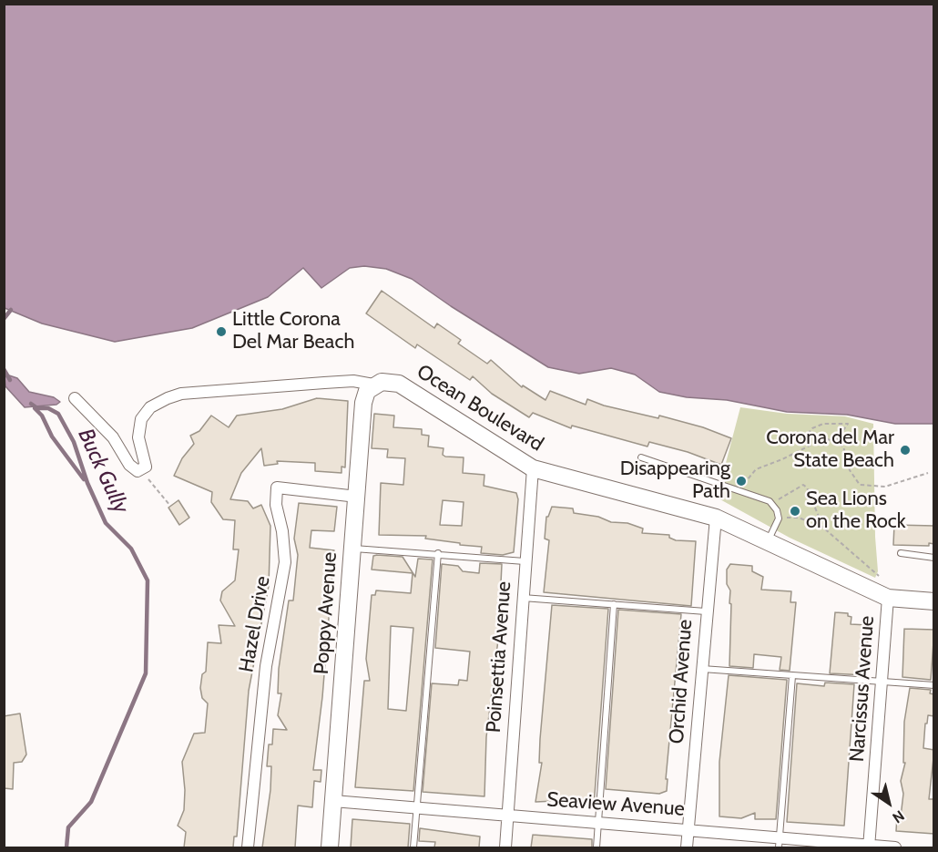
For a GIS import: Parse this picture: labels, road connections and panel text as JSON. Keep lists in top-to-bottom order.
{
  "streets": {
    "street": [
      "Ocean Boulevard",
      "Poppy Avenue",
      "Hazel Drive",
      "Poinsettia Avenue",
      "Orchid Avenue",
      "Narcissus Avenue",
      "Seaview Avenue"
    ]
  },
  "crossings": [
    ["Ocean Boulevard", "Poppy Avenue"],
    ["Ocean Boulevard", "Poinsettia Avenue"],
    ["Ocean Boulevard", "Orchid Avenue"],
    ["Ocean Boulevard", "Narcissus Avenue"],
    ["Poppy Avenue", "Hazel Drive"],
    ["Poppy Avenue", "Seaview Avenue"],
    ["Poinsettia Avenue", "Seaview Avenue"],
    ["Orchid Avenue", "Seaview Avenue"],
    ["Narcissus Avenue", "Seaview Avenue"]
  ],
  "water": ["Buck Gully"],
  "places": [
    "Little Corona Del Mar Beach",
    "Corona del Mar State Beach",
    "Disappearing Path",
    "Sea Lions on the Rock"
  ],
  "north": "bottom right"
}
